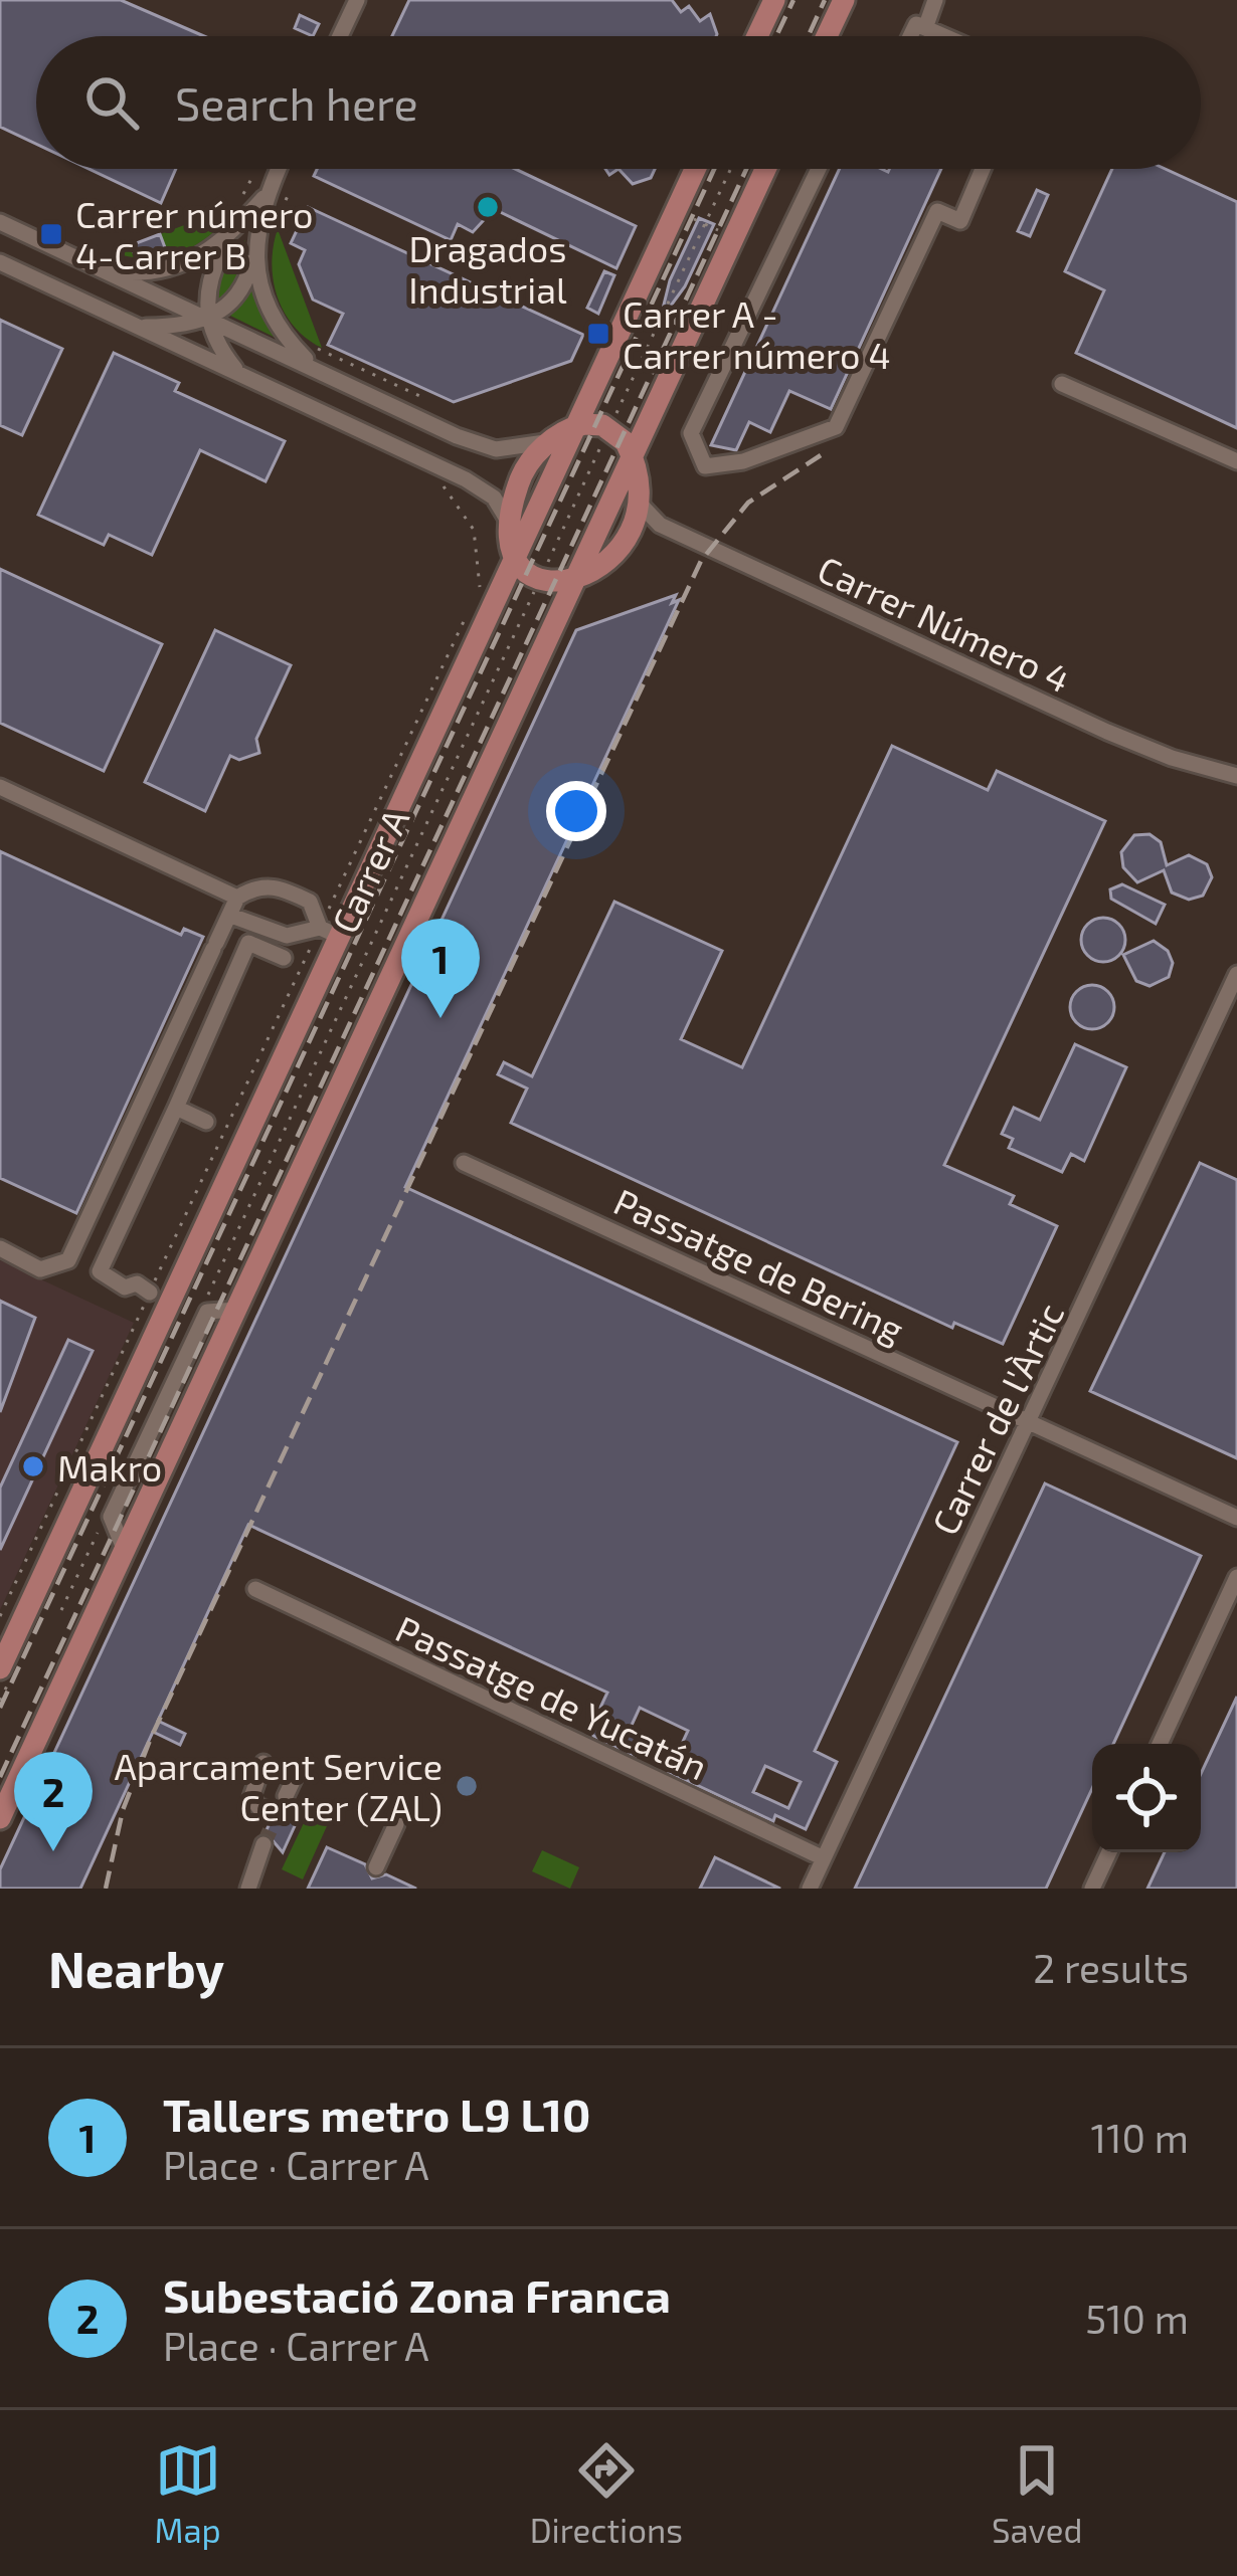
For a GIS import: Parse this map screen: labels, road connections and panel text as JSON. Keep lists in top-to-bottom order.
{
  "streets": {
    "main road": ["Carrer A"],
    "street": [
      "Carrer Número 4",
      "Passatge de Bering",
      "Carrer de l'Àrtic",
      "Passatge de Yucatán"
    ]
  },
  "crossings": [
    ["Passatge de Bering", "Carrer de l'Àrtic"],
    ["Carrer de l'Àrtic", "Passatge de Yucatán"]
  ],
  "places": {
    "other": ["Dragados Industrial", "Makro", "Aparcament Service Center (ZAL)"],
    "transit": ["Carrer número 4-Carrer B", "Carrer A - Carrer número 4"]
  },
  "page": {
    "search": "Search here",
    "pins": ["1", "2"],
    "heading": ["Nearby", "2 results"],
    "list": [
      {
        "mark": "1",
        "name": "Tallers metro L9 L10",
        "note": "Place · Carrer A",
        "value": "110 m"
      },
      {
        "mark": "2",
        "name": "Subestació Zona Franca",
        "note": "Place · Carrer A",
        "value": "510 m"
      }
    ],
    "nav": ["Map", "Directions", "Saved"]
  }
}
